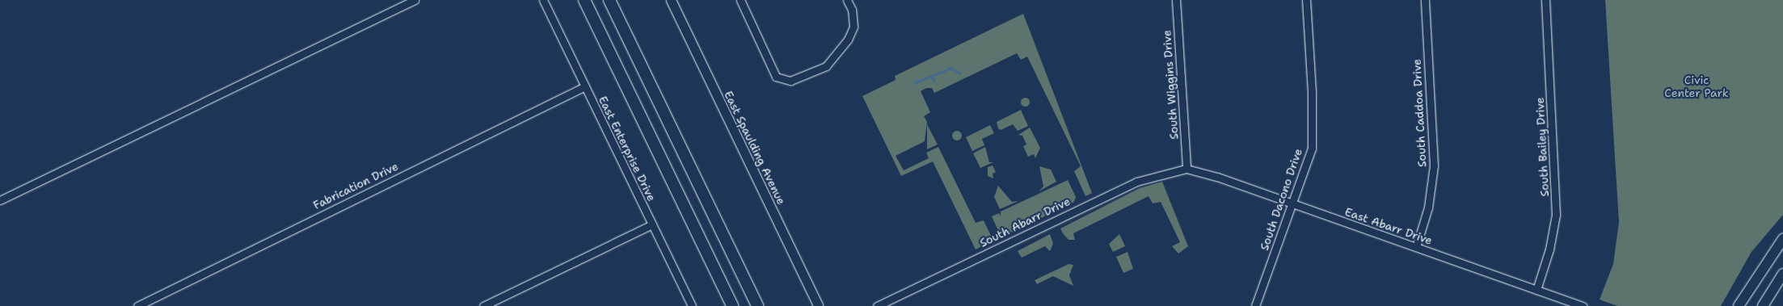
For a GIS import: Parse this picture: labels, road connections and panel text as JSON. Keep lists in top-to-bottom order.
{
  "streets": {
    "street": [
      "South Wiggins Drive",
      "South Caddoa Drive",
      "South Bailey Drive",
      "East Spaulding Avenue",
      "East Enterprise Drive",
      "Fabrication Drive",
      "South Dacono Drive",
      "South Abarr Drive",
      "East Abarr Drive"
    ]
  },
  "crossings": [
    ["South Wiggins Drive", "South Abarr Drive"],
    ["South Wiggins Drive", "East Abarr Drive"],
    ["South Caddoa Drive", "East Abarr Drive"],
    ["South Bailey Drive", "East Abarr Drive"],
    ["East Enterprise Drive", "Fabrication Drive"],
    ["South Dacono Drive", "East Abarr Drive"],
    ["South Abarr Drive", "East Abarr Drive"]
  ],
  "parks": ["Civic Center Park"]
}
